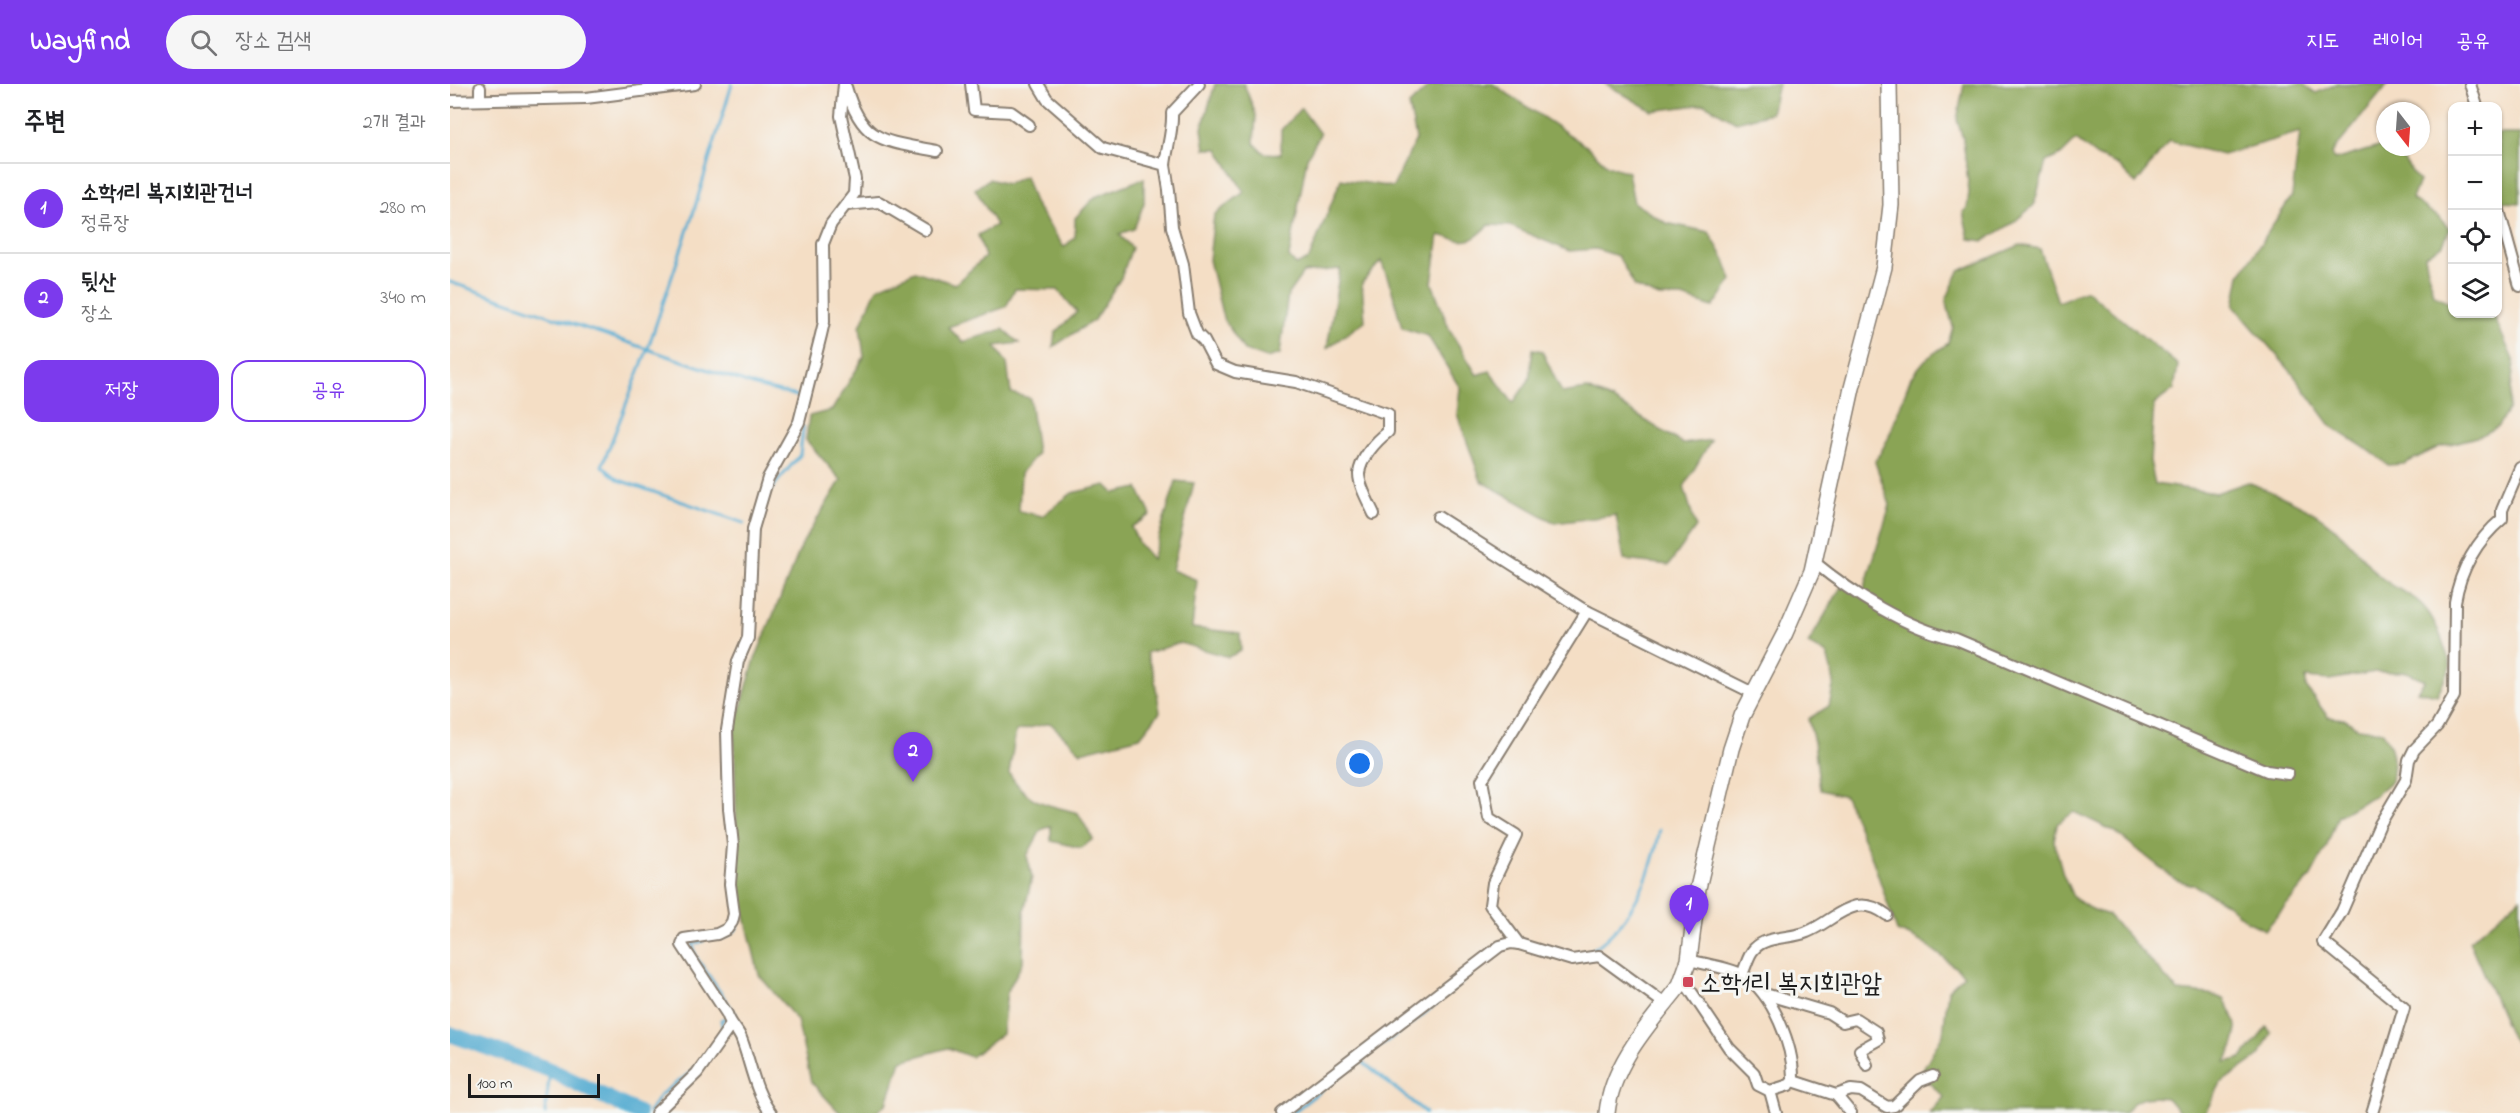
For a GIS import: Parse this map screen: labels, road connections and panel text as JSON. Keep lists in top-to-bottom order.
{
  "places": {
    "transit": ["소학1리 복지회관앞"]
  },
  "scale_bar": "100 m",
  "north": "bottom",
  "page": {
    "header": "Wayfind",
    "search": "장소 검색",
    "nav": ["지도", "레이어", "공유"],
    "heading": ["주변", "2개 결과"],
    "map_buttons": ["+", "−"],
    "list": [
      {
        "mark": "1",
        "name": "소학1리 복지회관건너",
        "note": "정류장",
        "value": "280 m"
      },
      {
        "mark": "2",
        "name": "뒷산",
        "note": "장소",
        "value": "340 m"
      }
    ],
    "buttons": ["저장", "공유"],
    "pins": ["2", "1"],
    "scale": "100 m"
  }
}
